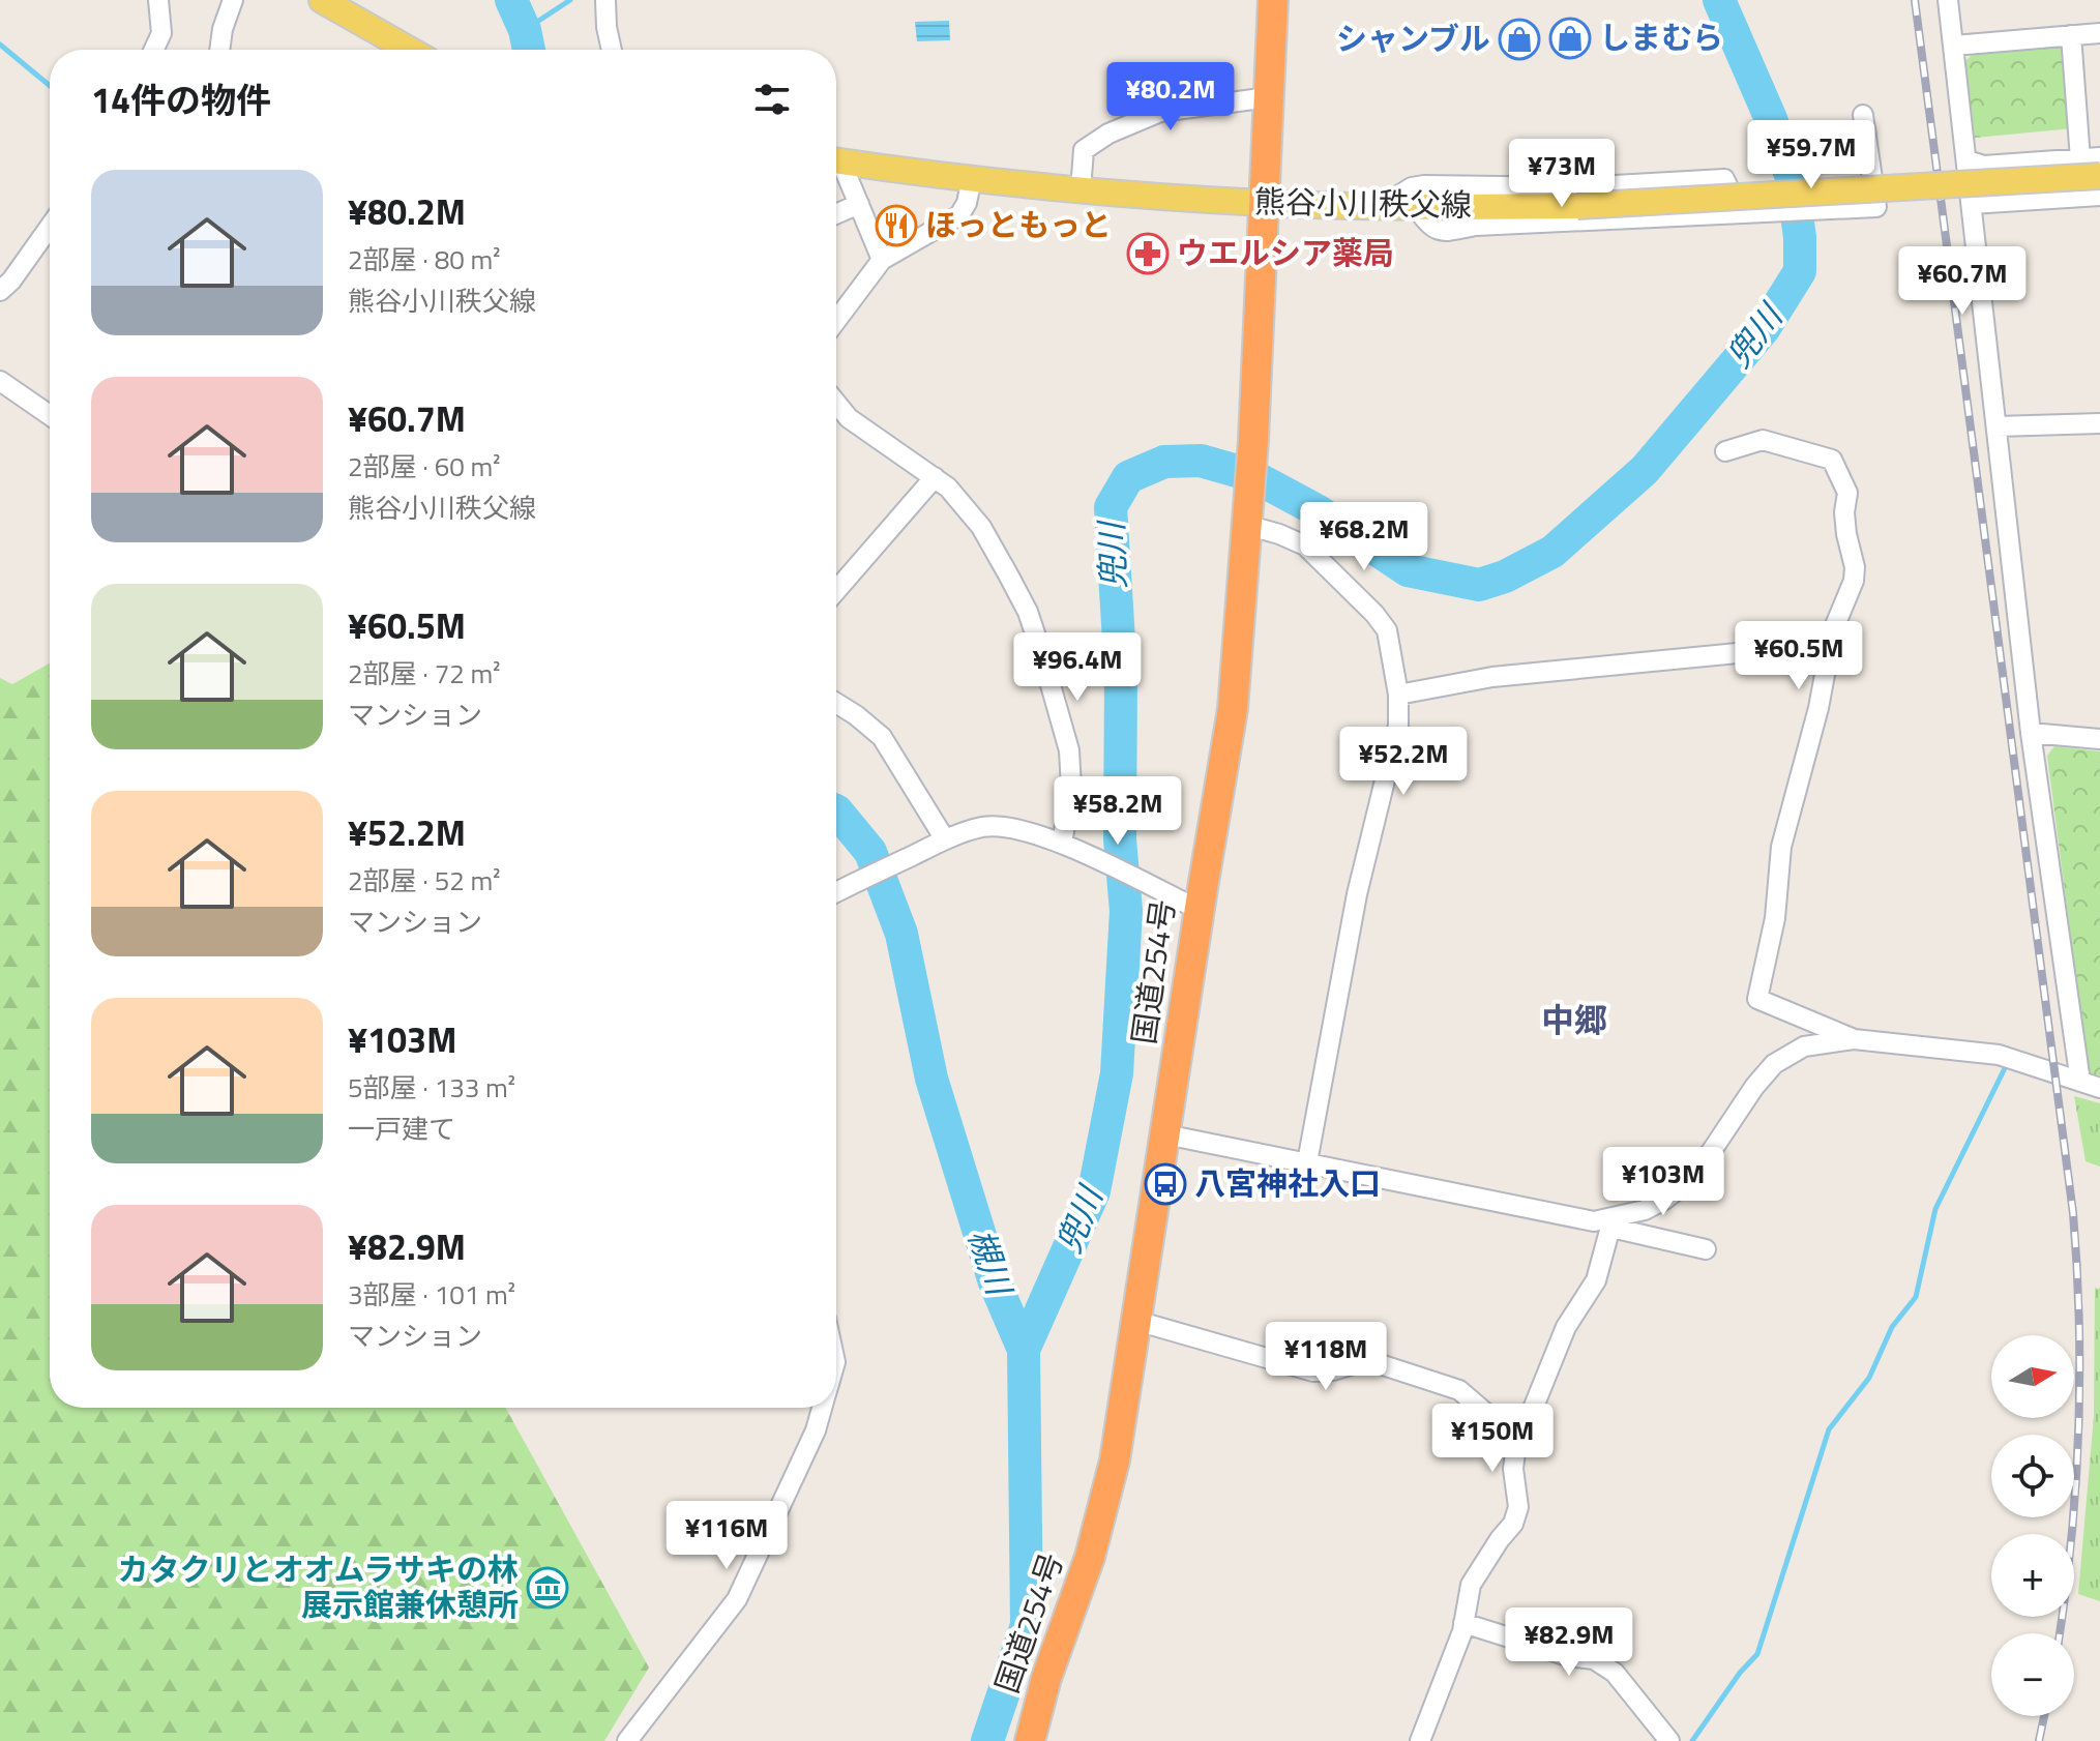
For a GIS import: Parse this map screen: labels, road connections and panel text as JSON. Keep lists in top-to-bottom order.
{
  "streets": {
    "highway": ["国道254号"],
    "main road": ["熊谷小川秩父線"]
  },
  "crossings": [
    ["熊谷小川秩父線", "国道254号"]
  ],
  "districts": ["中郷"],
  "water": ["兜川", "槻川"],
  "places": {
    "shop": ["しまむら", "シャンブル"],
    "restaurant": ["ほっともっと"],
    "pharmacy": ["ウエルシア薬局"],
    "bus stop": ["八宮神社入口"],
    "museum": ["カタクリとオオムラサキの林 展示館兼休憩所"]
  },
  "north": "right",
  "page": {
    "heading": "14件の物件",
    "price": [
      "¥80.2M",
      "¥59.7M",
      "¥73M",
      "¥60.7M",
      "¥68.2M",
      "¥60.5M",
      "¥96.4M",
      "¥52.2M",
      "¥58.2M",
      "¥103M",
      "¥118M",
      "¥150M",
      "¥116M",
      "¥82.9M"
    ],
    "list": [
      {
        "name": "¥80.2M",
        "note": "2部屋 · 80 m² · 熊谷小川秩父線"
      },
      {
        "name": "¥60.7M",
        "note": "2部屋 · 60 m² · 熊谷小川秩父線"
      },
      {
        "name": "¥60.5M",
        "note": "2部屋 · 72 m² · マンション"
      },
      {
        "name": "¥52.2M",
        "note": "2部屋 · 52 m² · マンション"
      },
      {
        "name": "¥103M",
        "note": "5部屋 · 133 m² · 一戸建て"
      },
      {
        "name": "¥82.9M",
        "note": "3部屋 · 101 m² · マンション"
      }
    ],
    "map_buttons": ["+", "−"]
  }
}
